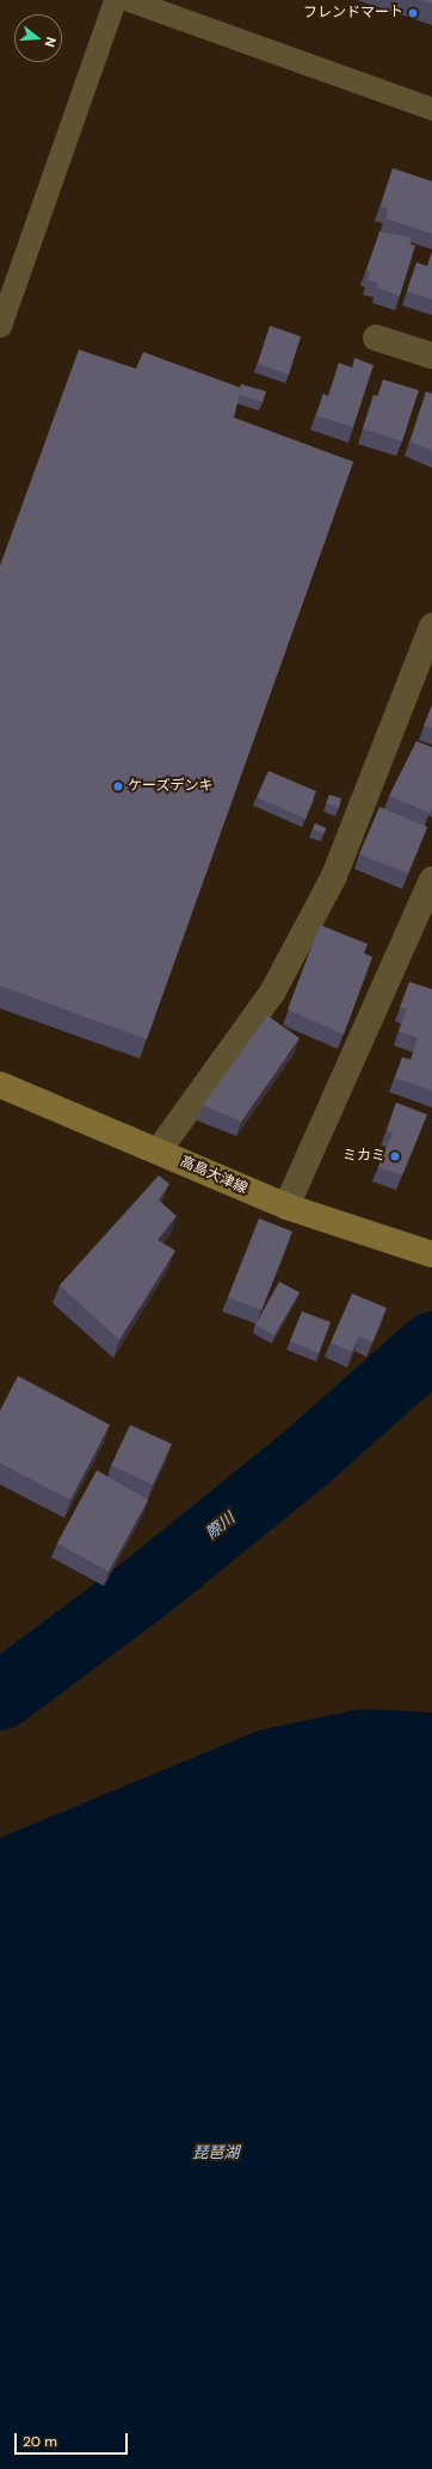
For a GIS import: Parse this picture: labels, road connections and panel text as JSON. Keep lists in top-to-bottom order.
{
  "streets": {
    "main road": ["高島大津線"]
  },
  "water": ["際川", "琵琶湖"],
  "places": ["フレンドマート", "ケーズデンキ", "ミカミ"],
  "scale_bar": "20 m",
  "north": "right"
}
